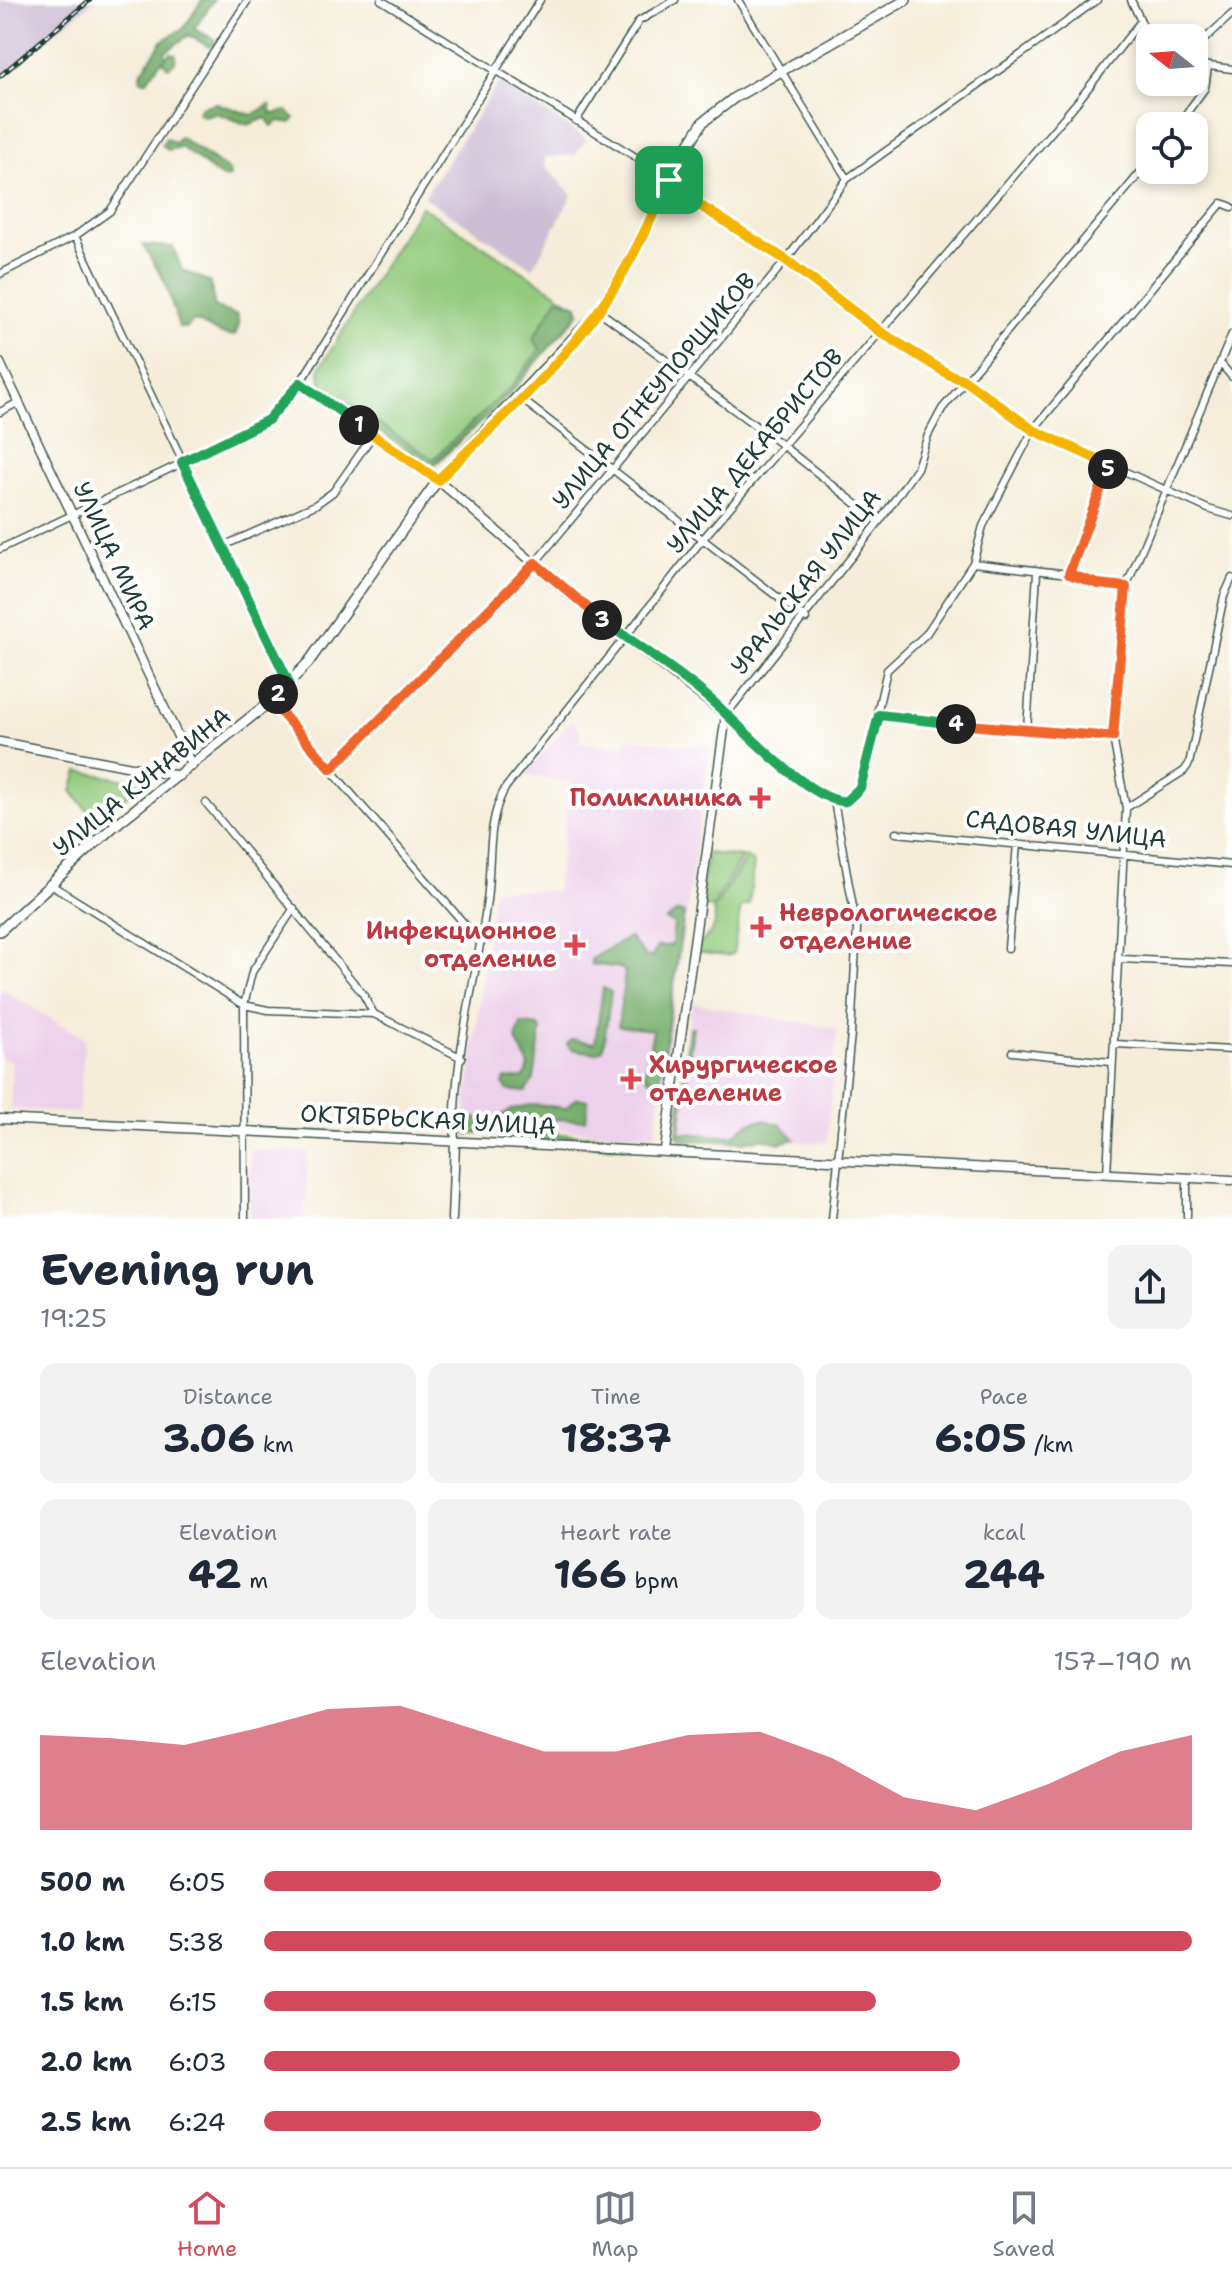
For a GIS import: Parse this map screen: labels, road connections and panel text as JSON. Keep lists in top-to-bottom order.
{
  "streets": {
    "main road": ["УЛИЦА МИРА", "УЛИЦА КУНАВИНА", "ОКТЯБРЬСКАЯ УЛИЦА"],
    "street": [
      "УЛИЦА ОГНЕУПОРЩИКОВ",
      "УЛИЦА ДЕКАБРИСТОВ",
      "УРАЛЬСКАЯ УЛИЦА",
      "САДОВАЯ УЛИЦА"
    ]
  },
  "crossings": [
    ["УЛИЦА ДЕКАБРИСТОВ", "ОКТЯБРЬСКАЯ УЛИЦА"],
    ["УЛИЦА МИРА", "УЛИЦА КУНАВИНА"]
  ],
  "places": {
    "health": [
      "Поликлиника",
      "Неврологическое отделение",
      "Инфекционное отделение",
      "Хирургическое отделение"
    ]
  },
  "north": "left",
  "page": {
    "pins": [
      "1",
      "5",
      "3",
      "2",
      "4"
    ],
    "heading": ["Evening run", "19:25"],
    "stats": [
      ["Distance", "3.06 km"],
      ["Time", "18:37"],
      ["Pace", "6:05 /km"],
      ["Elevation", "42 m"],
      ["Heart rate", "166 bpm"],
      ["kcal", "244"]
    ],
    "chart": ["Elevation", "157–190 m"],
    "list": [
      {
        "name": "500 m",
        "note": "6:05"
      },
      {
        "name": "1.0 km",
        "note": "5:38"
      },
      {
        "name": "1.5 km",
        "note": "6:15"
      },
      {
        "name": "2.0 km",
        "note": "6:03"
      },
      {
        "name": "2.5 km",
        "note": "6:24"
      }
    ],
    "tabs": ["Home", "Map", "Saved"]
  }
}
